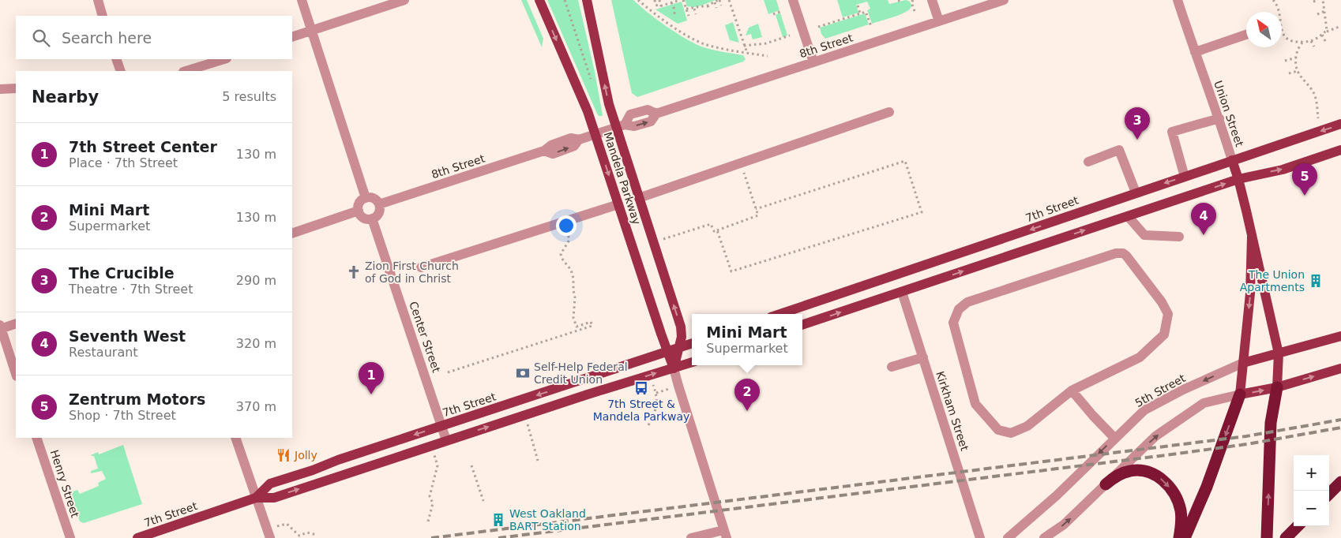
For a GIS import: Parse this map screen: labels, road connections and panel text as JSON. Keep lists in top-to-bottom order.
{
  "streets": {
    "main road": [
      "Union Street",
      "Mandela Parkway",
      "7th Street",
      "5th Street"
    ],
    "street": [
      "8th Street",
      "Center Street",
      "Kirkham Street",
      "Henry Street"
    ]
  },
  "crossings": [
    ["8th Street", "Mandela Parkway"],
    ["8th Street", "Center Street"],
    ["Union Street", "7th Street"],
    ["Union Street", "5th Street"],
    ["Mandela Parkway", "7th Street"],
    ["7th Street", "Center Street"]
  ],
  "one_way": ["5th Street"],
  "places": {
    "church": ["Zion First Church of God in Christ"],
    "building": ["The Union Apartments", "West Oakland BART Station"],
    "bank": ["Self-Help Federal Credit Union"],
    "bus stop": ["7th Street & Mandela Parkway"],
    "restaurant": ["Jolly"]
  },
  "north": "top left",
  "page": {
    "search": "Search here",
    "heading": ["Nearby", "5 results"],
    "pins": [
      "3",
      "5",
      "4",
      "1",
      "2"
    ],
    "list": [
      {
        "mark": "1",
        "name": "7th Street Center",
        "note": "Place · 7th Street",
        "value": "130 m"
      },
      {
        "mark": "2",
        "name": "Mini Mart",
        "note": "Supermarket",
        "value": "130 m"
      },
      {
        "mark": "3",
        "name": "The Crucible",
        "note": "Theatre · 7th Street",
        "value": "290 m"
      },
      {
        "mark": "4",
        "name": "Seventh West",
        "note": "Restaurant",
        "value": "320 m"
      },
      {
        "mark": "5",
        "name": "Zentrum Motors",
        "note": "Shop · 7th Street",
        "value": "370 m"
      }
    ],
    "popup": ["Mini Mart", "Supermarket"],
    "map_buttons": ["+", "−"]
  }
}
